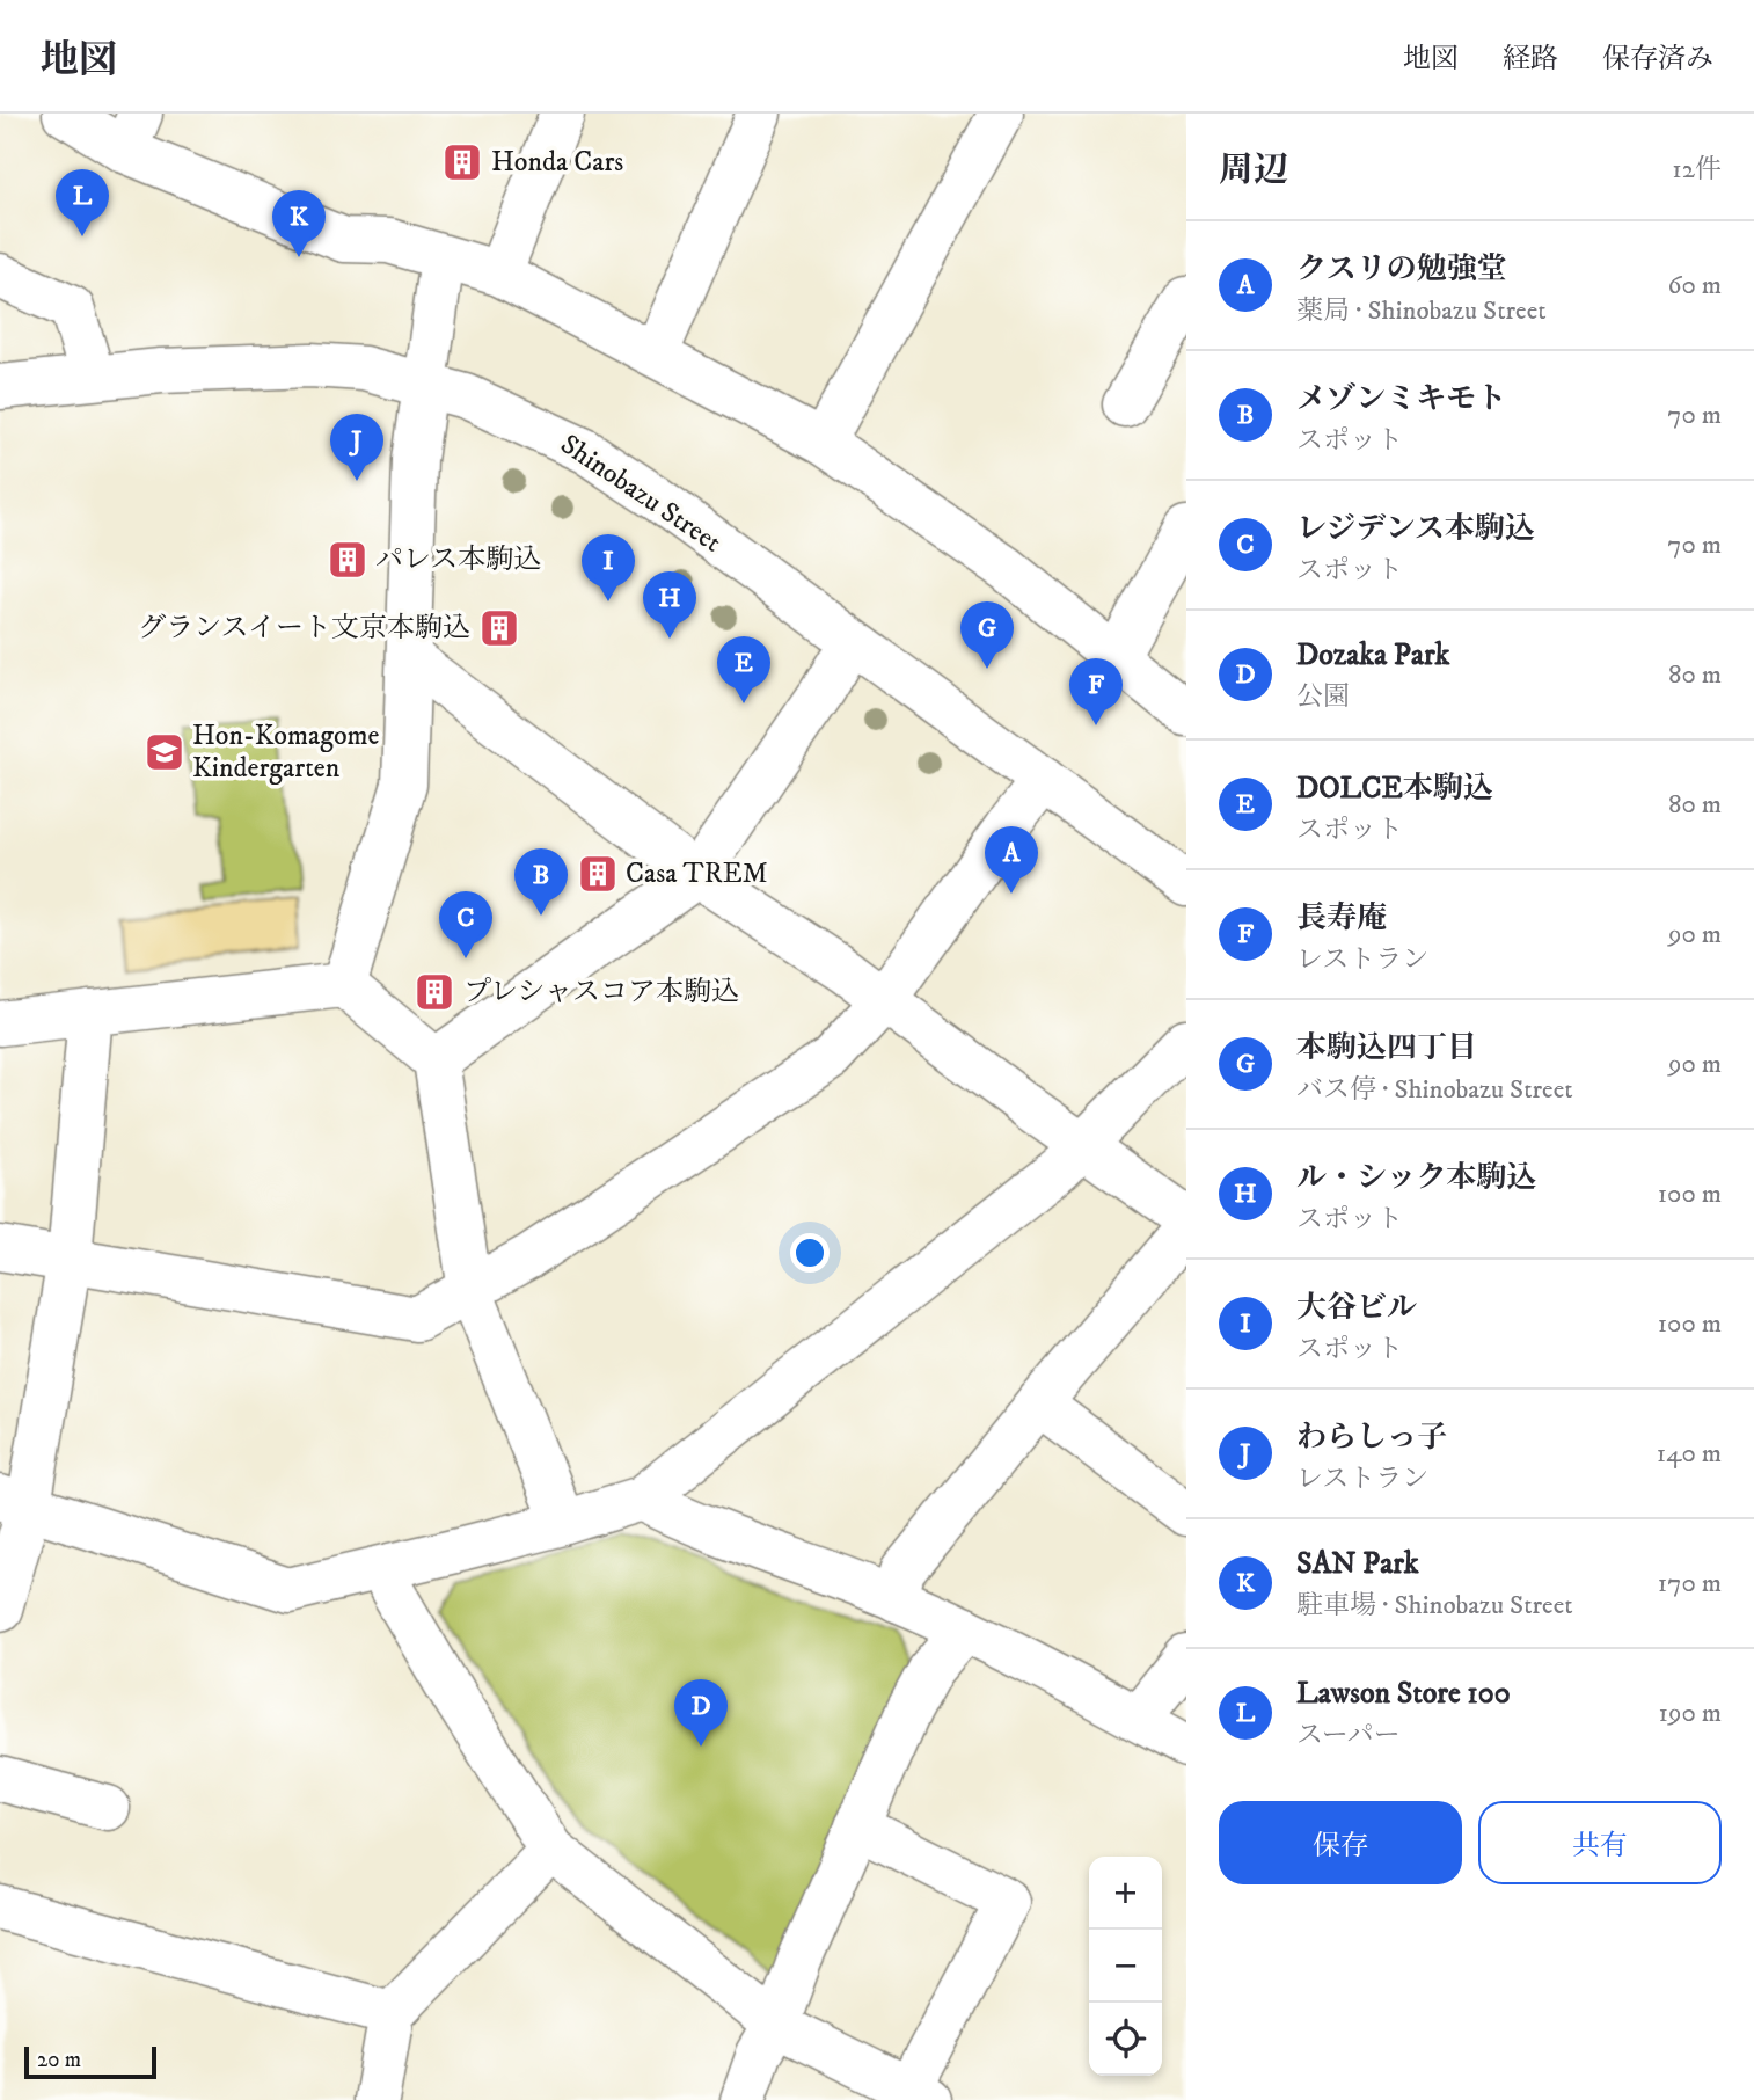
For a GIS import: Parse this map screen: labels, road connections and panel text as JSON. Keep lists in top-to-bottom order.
{
  "streets": {
    "street": ["Shinobazu Street"]
  },
  "places": {
    "building": [
      "Honda Cars",
      "パレス本駒込",
      "グランスイート文京本駒込",
      "Casa TREM",
      "プレシャスコア本駒込"
    ],
    "school or university": ["Hon-Komagome Kindergarten"]
  },
  "scale_bar": "20 m",
  "page": {
    "header": "地図",
    "nav": ["地図", "経路", "保存済み"],
    "heading": ["周辺", "12件"],
    "pins": [
      "L",
      "K",
      "J",
      "I",
      "H",
      "G",
      "E",
      "F",
      "A",
      "B",
      "C",
      "D"
    ],
    "list": [
      {
        "mark": "A",
        "name": "クスリの勉強堂",
        "note": "薬局 · Shinobazu Street",
        "value": "60 m"
      },
      {
        "mark": "B",
        "name": "メゾンミキモト",
        "note": "スポット",
        "value": "70 m"
      },
      {
        "mark": "C",
        "name": "レジデンス本駒込",
        "note": "スポット",
        "value": "70 m"
      },
      {
        "mark": "D",
        "name": "Dozaka Park",
        "note": "公園",
        "value": "80 m"
      },
      {
        "mark": "E",
        "name": "DOLCE本駒込",
        "note": "スポット",
        "value": "80 m"
      },
      {
        "mark": "F",
        "name": "長寿庵",
        "note": "レストラン",
        "value": "90 m"
      },
      {
        "mark": "G",
        "name": "本駒込四丁目",
        "note": "バス停 · Shinobazu Street",
        "value": "90 m"
      },
      {
        "mark": "H",
        "name": "ル・シック本駒込",
        "note": "スポット",
        "value": "100 m"
      },
      {
        "mark": "I",
        "name": "大谷ビル",
        "note": "スポット",
        "value": "100 m"
      },
      {
        "mark": "J",
        "name": "わらしっ子",
        "note": "レストラン",
        "value": "140 m"
      },
      {
        "mark": "K",
        "name": "SAN Park",
        "note": "駐車場 · Shinobazu Street",
        "value": "170 m"
      },
      {
        "mark": "L",
        "name": "Lawson Store 100",
        "note": "スーパー",
        "value": "190 m"
      }
    ],
    "buttons": ["保存", "共有"],
    "map_buttons": ["+", "−"],
    "scale": "20 m"
  }
}
